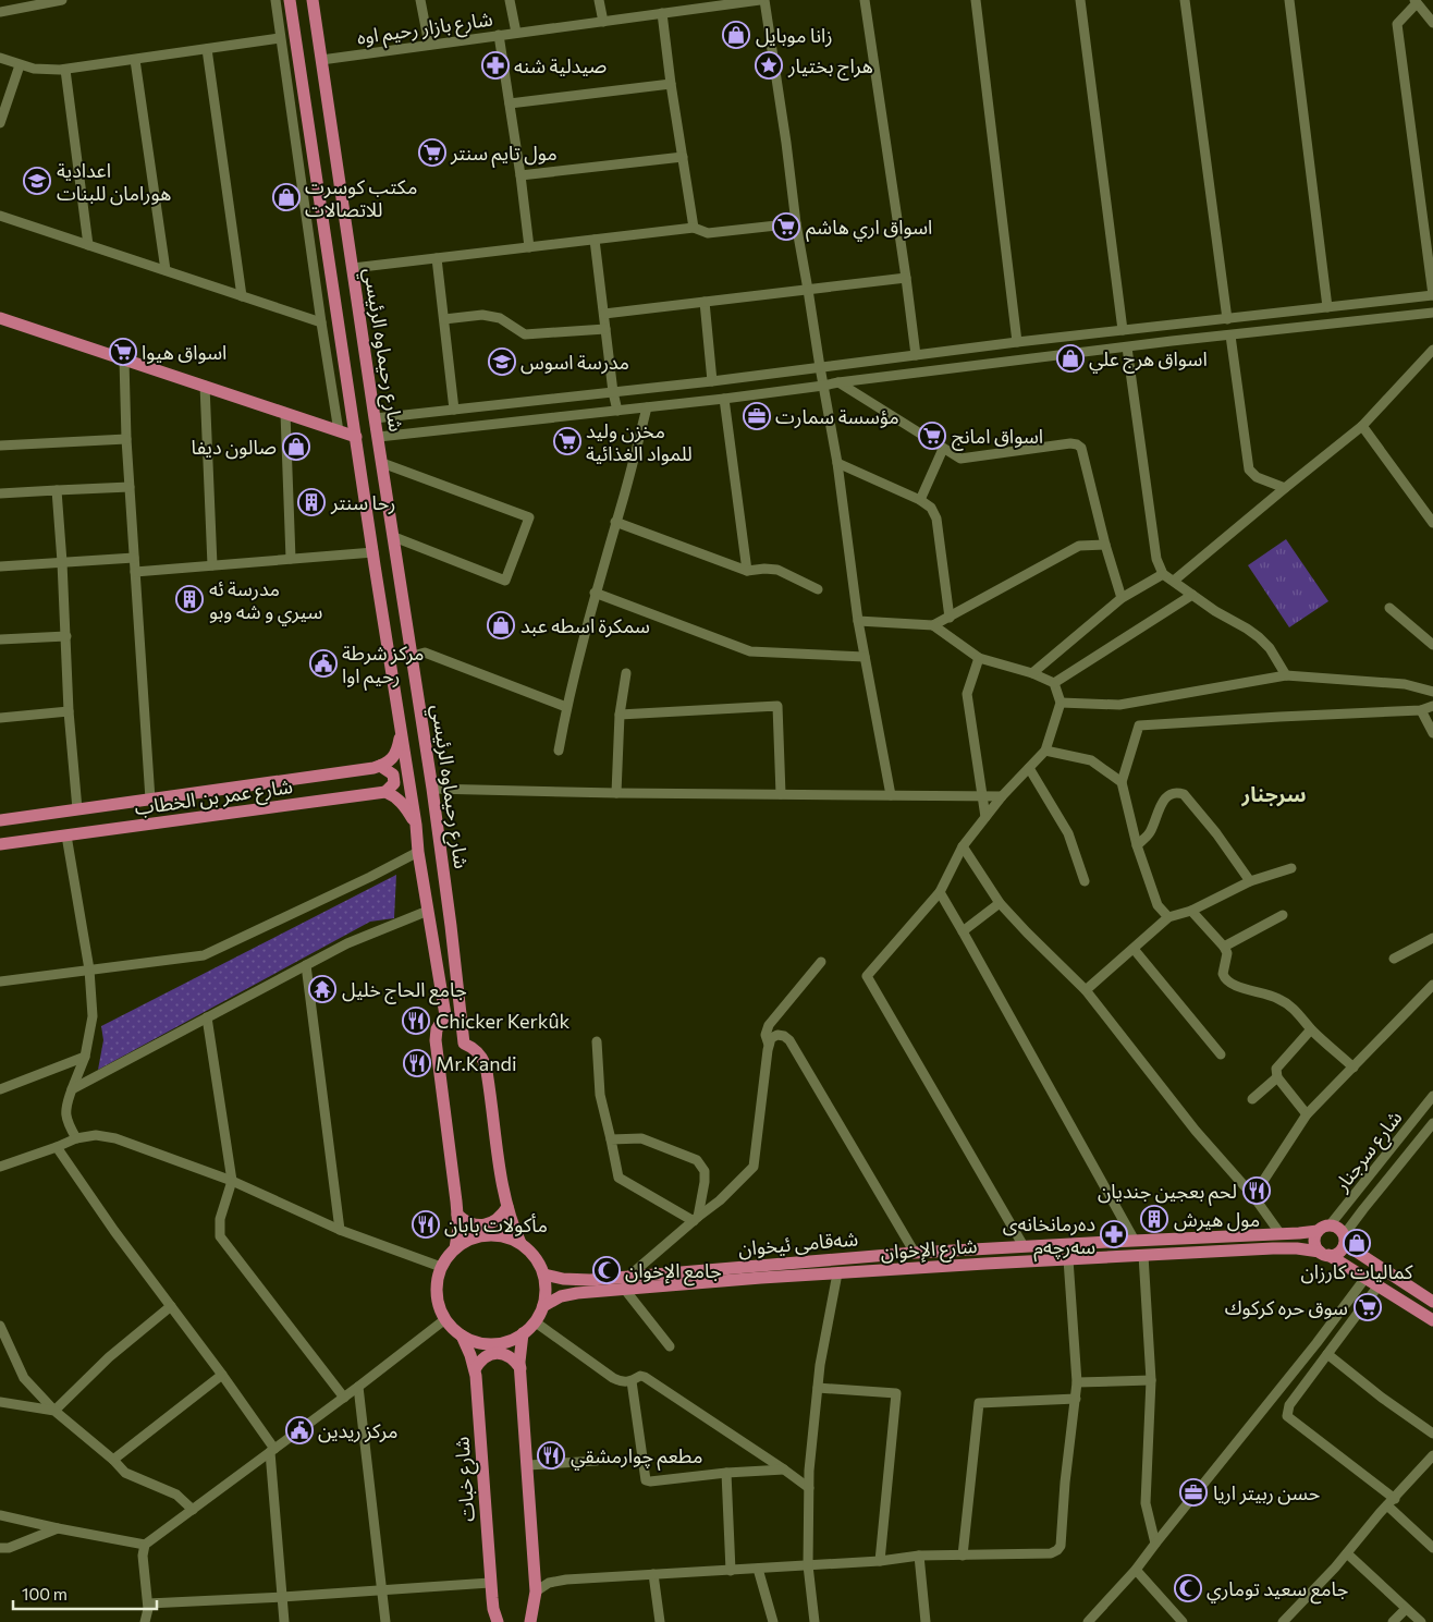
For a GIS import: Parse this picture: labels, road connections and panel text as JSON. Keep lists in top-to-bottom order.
{
  "streets": {
    "main road": [
      "شارع رحيماوه الرئيسي",
      "شارع عمر بن الخطاب",
      "شەقامی ئیخوان",
      "شارع الإخوان",
      "شارع خبات"
    ],
    "street": ["شارع بازار رحيم اوه", "شارع سرجنار"]
  },
  "crossings": [
    ["شارع بازار رحيم اوه", "شارع رحيماوه الرئيسي"],
    ["شارع رحيماوه الرئيسي", "شەقامی ئیخوان"],
    ["شارع رحيماوه الرئيسي", "شارع الإخوان"],
    ["شارع رحيماوه الرئيسي", "شارع خبات"],
    ["شارع سرجنار", "شەقامی ئیخوان"],
    ["شارع سرجنار", "شارع الإخوان"],
    ["شەقامی ئیخوان", "شارع الإخوان"],
    ["شەقامی ئیخوان", "شارع خبات"],
    ["شارع الإخوان", "شارع خبات"]
  ],
  "districts": ["سرجنار"],
  "places": {
    "shop": [
      "زانا موبايل",
      "مكتب كوسرت للاتصالات",
      "اسواق هرج علي",
      "صالون ديفا",
      "سمكرة اسطه عبد",
      "كمالیات كارزان"
    ],
    "pharmacy": ["صيدلية شنه", "دەرمانخانەی سەرچەم"],
    "place": ["هراج بختيار"],
    "supermarket": [
      "مول تايم سنتر",
      "اسواق اري هاشم",
      "اسواق هيوا",
      "اسواق امانج",
      "مخزن وليد للمواد الغذائية",
      "سوق حره كركوك"
    ],
    "school or university": ["اعدادية هورامان للبنات", "مدرسة اسوس"],
    "office": ["مؤسسة سمارت", "حسن ربيتر اريا"],
    "building": ["رحا سنتر", "مدرسة ئه سيري و شه وبو", "مول هيرش"],
    "public building": ["مركز شرطة رحيم اوا", "مركز ريدين"],
    "temple": ["جامع الحاج خليل"],
    "restaurant": [
      "Chicker Kerkûk",
      "Mr.Kandi",
      "لحم بعجين جنديان",
      "مأكولات بابان",
      "مطعم چوارمشقي"
    ],
    "mosque": ["جامع الإخوان", "جامع سعيد توماري"]
  },
  "scale_bar": "100 m"
}
